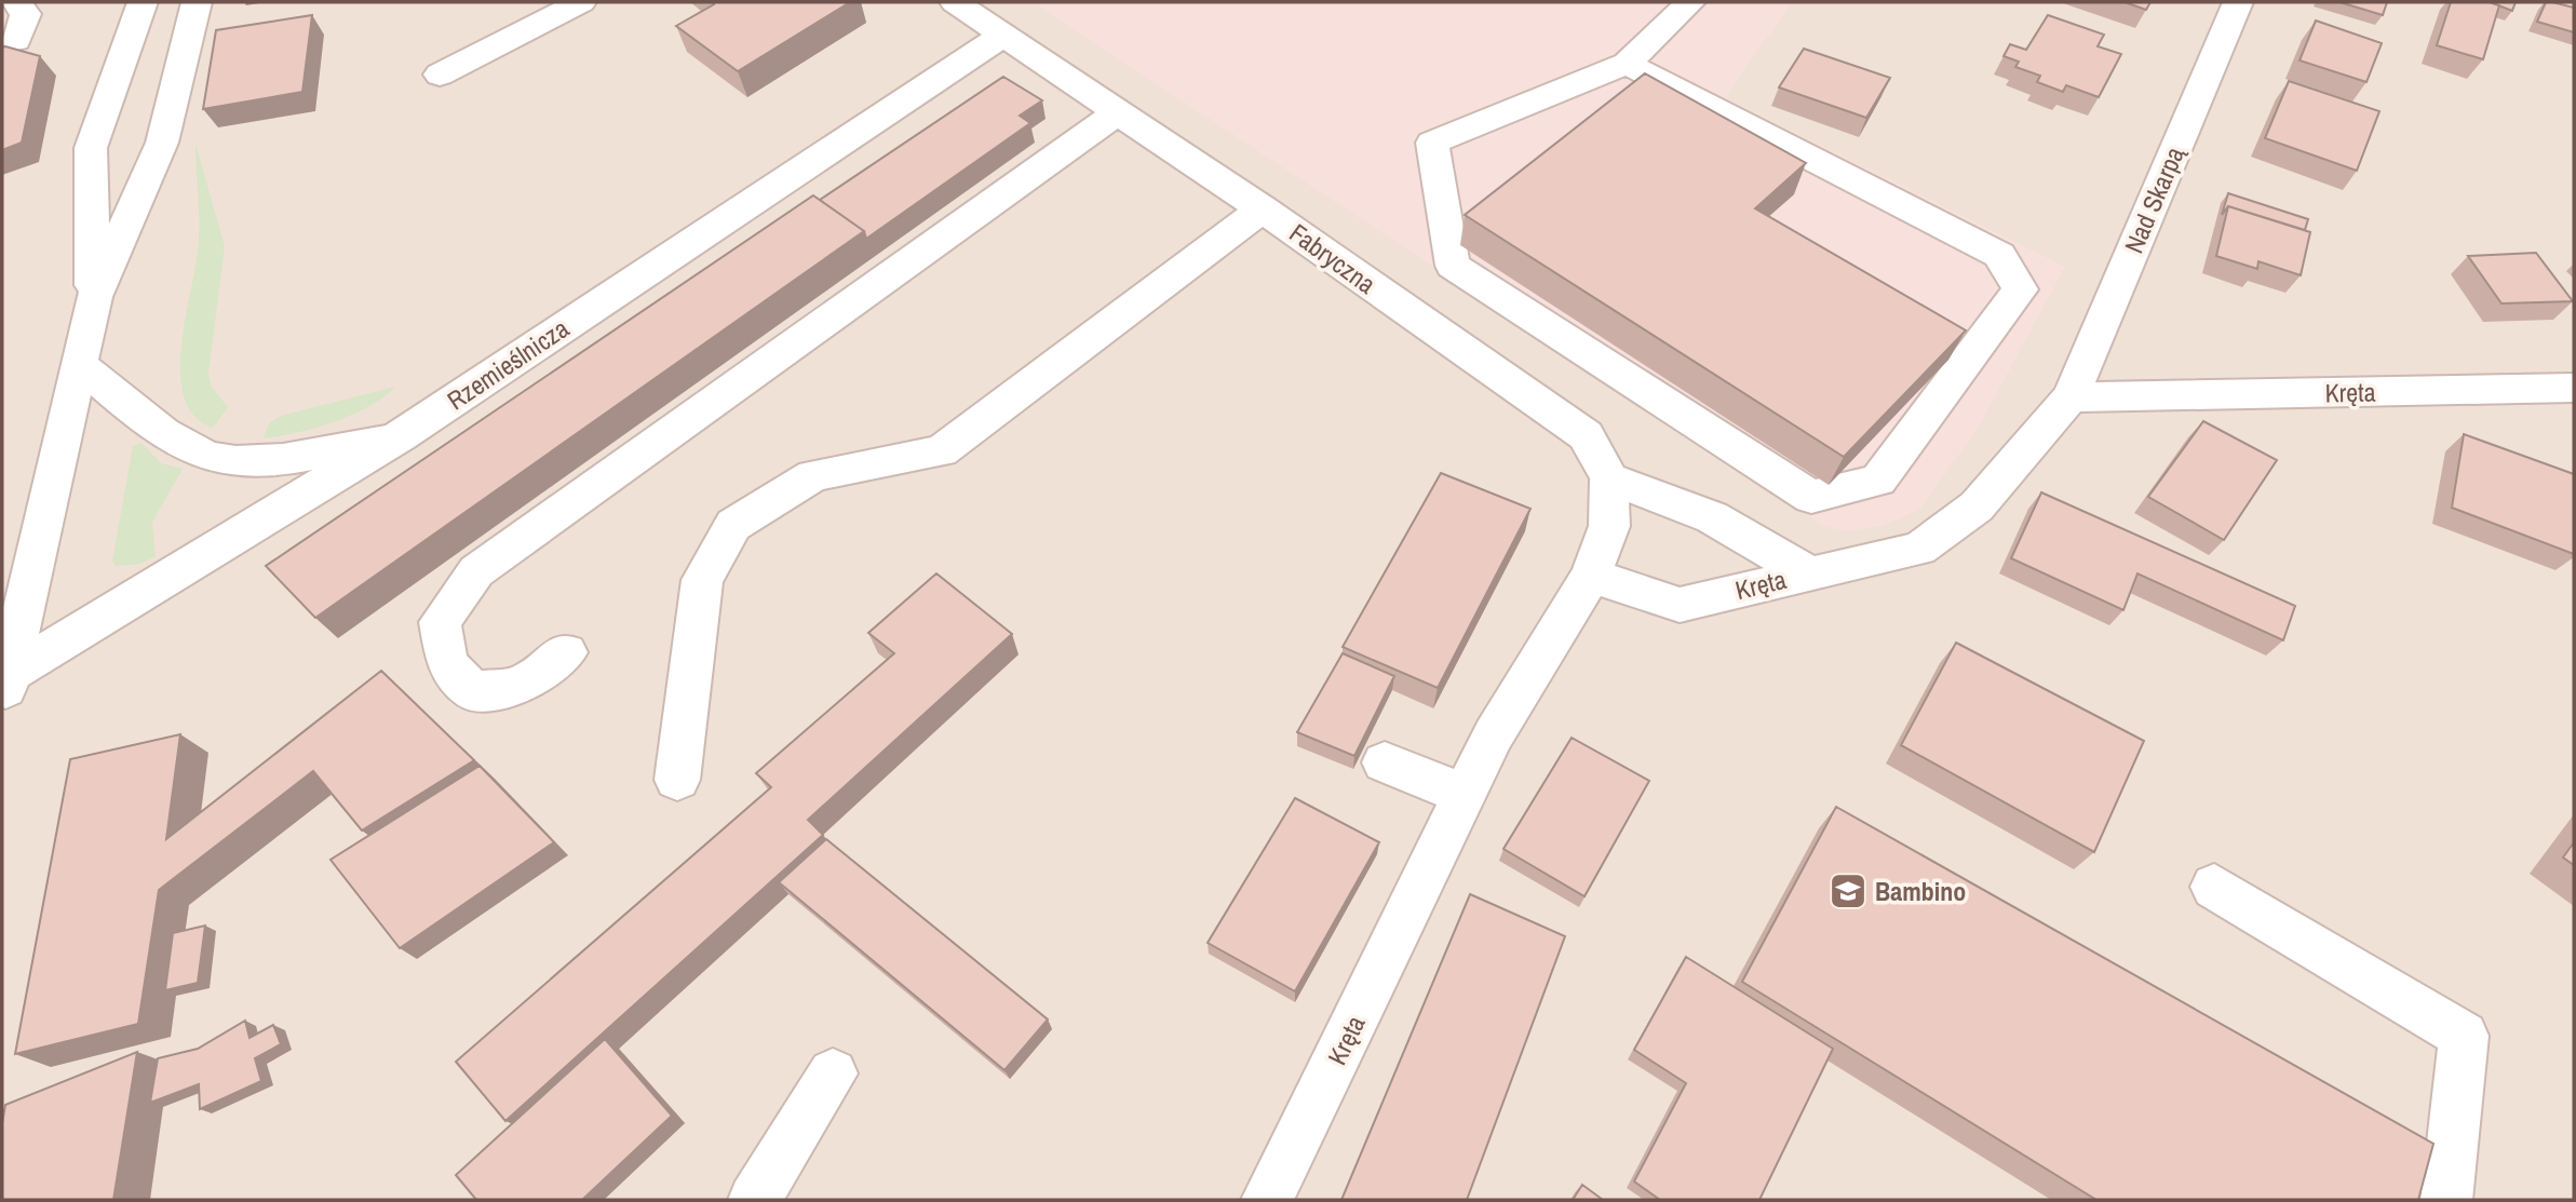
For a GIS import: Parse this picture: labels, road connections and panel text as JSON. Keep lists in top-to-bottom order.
{
  "streets": {
    "street": [
      "Nad Skarpą",
      "Fabryczna",
      "Rzemieślnicza",
      "Kręta"
    ]
  },
  "crossings": [
    ["Nad Skarpą", "Kręta"],
    ["Fabryczna", "Rzemieślnicza"],
    ["Fabryczna", "Kręta"]
  ],
  "places": {
    "school or university": ["Bambino"]
  }
}
